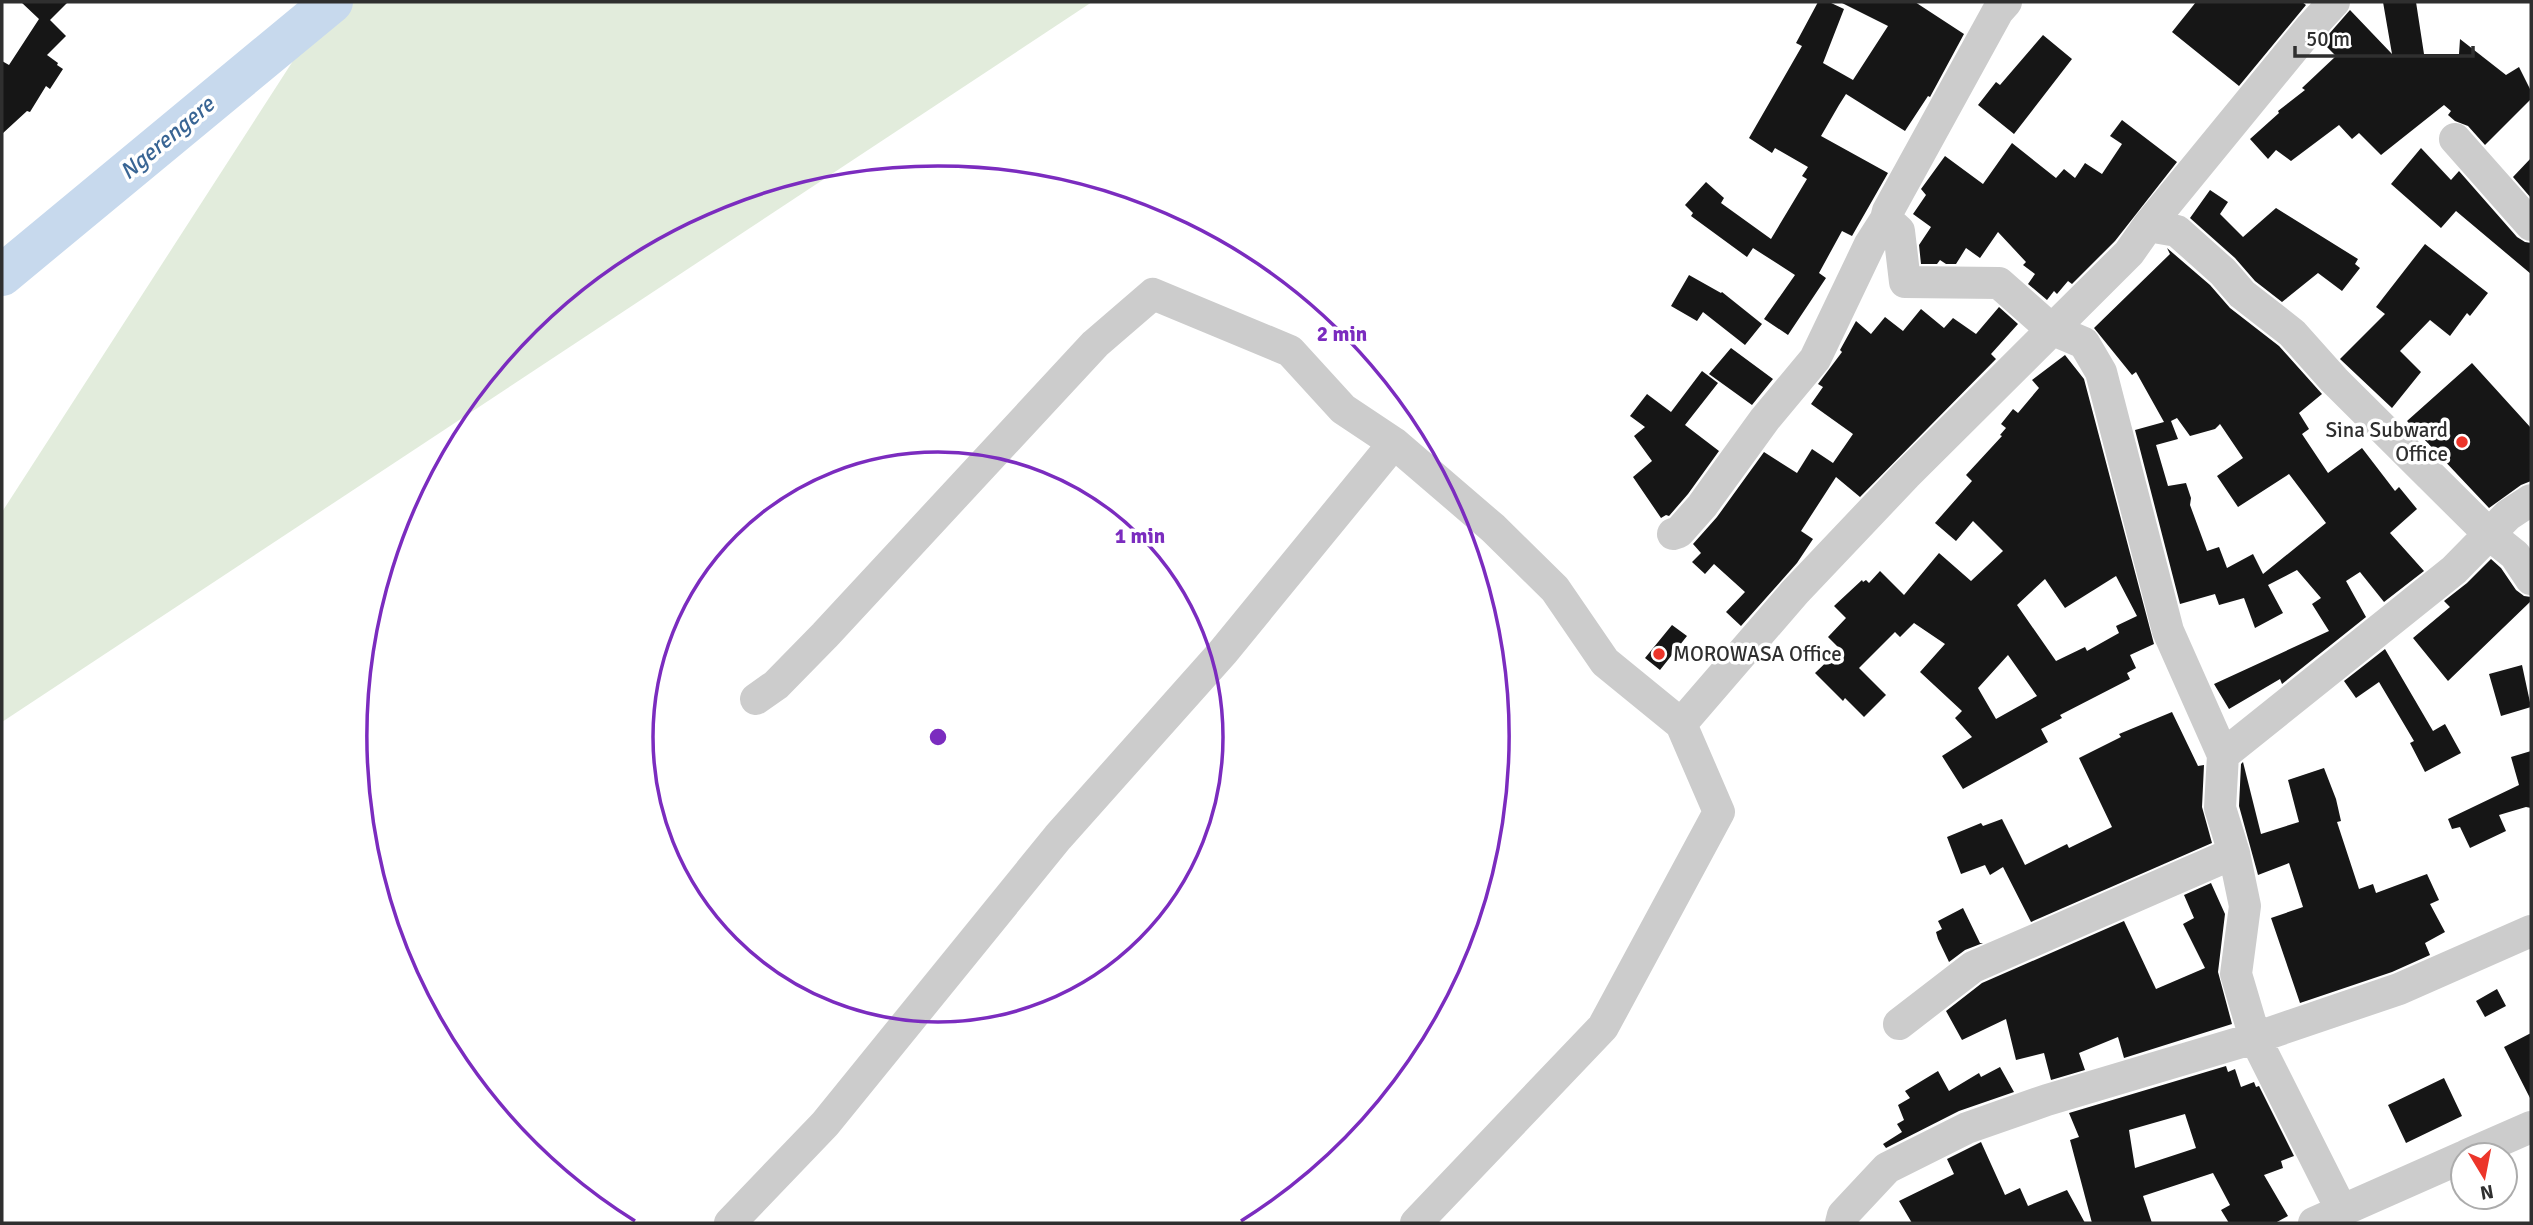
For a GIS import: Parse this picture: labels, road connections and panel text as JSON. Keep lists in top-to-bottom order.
{
  "water": ["Ngerengere"],
  "places": ["Sina Subward Office", "MOROWASA Office"],
  "scale_bar": "50 m",
  "north": "bottom",
  "rings": ["2 min", "1 min"]
}
